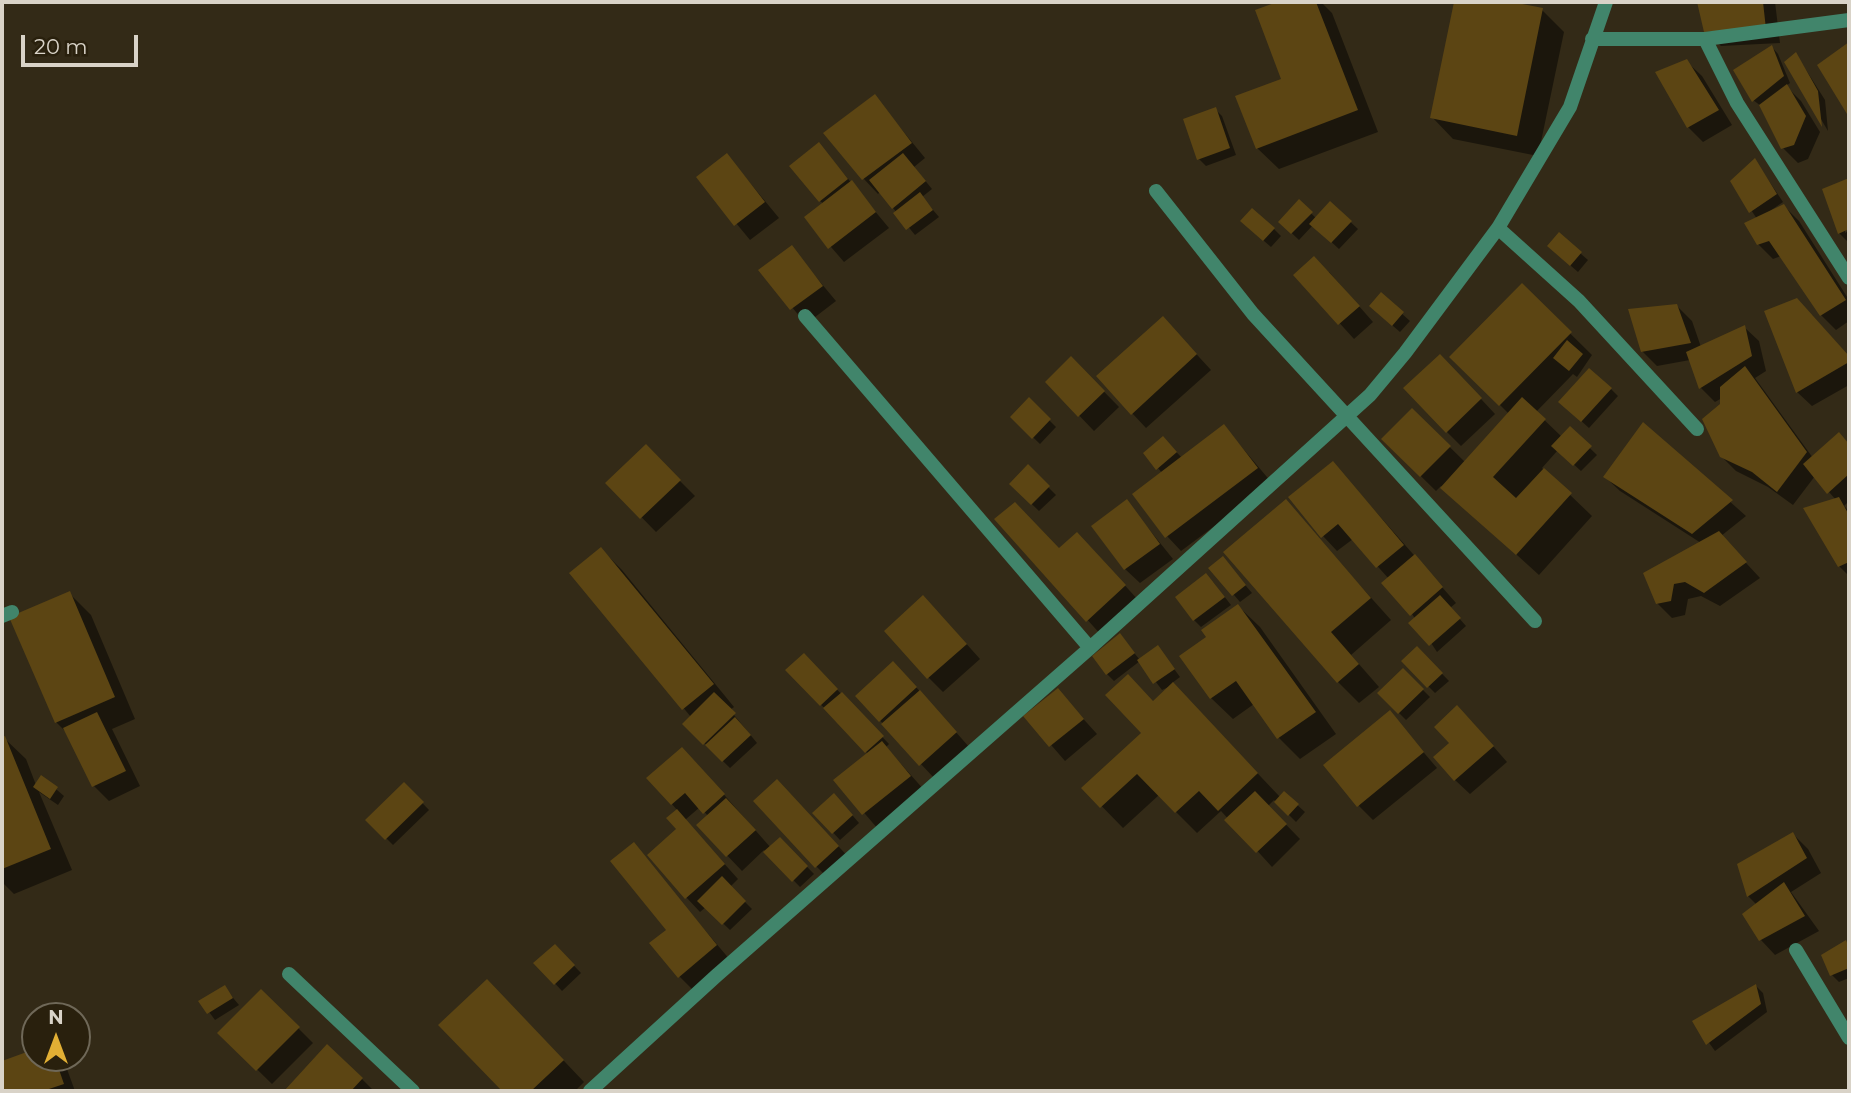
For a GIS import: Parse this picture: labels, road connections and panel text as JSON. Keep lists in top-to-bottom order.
{
  "scale_bar": "20 m",
  "north": "top"
}
